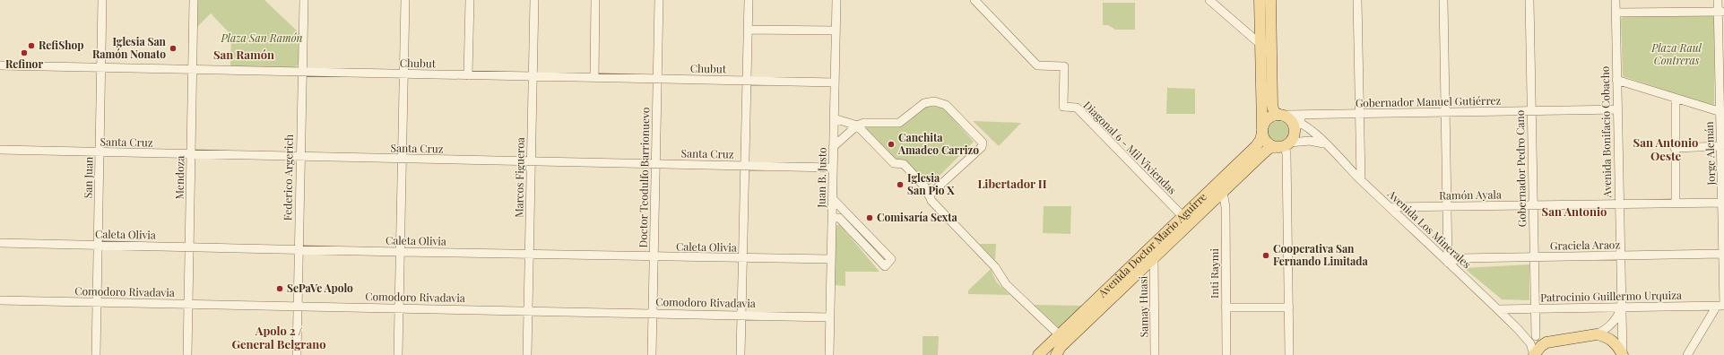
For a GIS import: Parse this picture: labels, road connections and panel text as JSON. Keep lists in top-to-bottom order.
{
  "streets": {
    "main road": ["Avenida Doctor Mario Aguirre"],
    "street": [
      "Chubut",
      "Gobernador Manuel Gutiérrez",
      "Avenida Bonifacio Cobacho",
      "Santa Cruz",
      "Diagonal 6 - Mil Viviendas",
      "Jorge Alemán",
      "Gobernador Pedro Cano",
      "San Juan",
      "Mendoza",
      "Federico Argerich",
      "Marcos Figueroa",
      "Doctor Teodulfo Barrionuevo",
      "Juan B. Justo",
      "Ramón Ayala",
      "Avenida Los Minerales",
      "Caleta Olivia",
      "Graciela Araoz",
      "Inti Raymi",
      "Comodoro Rivadavia",
      "Patrocinio Guillermo Urquiza",
      "Samay Huasi"
    ]
  },
  "crossings": [
    ["Chubut", "San Juan"],
    ["Chubut", "Mendoza"],
    ["Chubut", "Federico Argerich"],
    ["Chubut", "Marcos Figueroa"],
    ["Chubut", "Doctor Teodulfo Barrionuevo"],
    ["Chubut", "Juan B. Justo"],
    ["Gobernador Manuel Gutiérrez", "Avenida Bonifacio Cobacho"],
    ["Gobernador Manuel Gutiérrez", "Gobernador Pedro Cano"],
    ["Gobernador Manuel Gutiérrez", "Avenida Los Minerales"],
    ["Gobernador Manuel Gutiérrez", "Avenida Doctor Mario Aguirre"],
    ["Avenida Bonifacio Cobacho", "Ramón Ayala"],
    ["Avenida Bonifacio Cobacho", "Graciela Araoz"],
    ["Avenida Bonifacio Cobacho", "Patrocinio Guillermo Urquiza"],
    ["Santa Cruz", "San Juan"],
    ["Santa Cruz", "Mendoza"],
    ["Santa Cruz", "Federico Argerich"],
    ["Santa Cruz", "Marcos Figueroa"],
    ["Santa Cruz", "Doctor Teodulfo Barrionuevo"],
    ["Santa Cruz", "Juan B. Justo"],
    ["Diagonal 6 - Mil Viviendas", "Avenida Doctor Mario Aguirre"],
    ["Jorge Alemán", "Ramón Ayala"],
    ["Jorge Alemán", "Graciela Araoz"],
    ["Jorge Alemán", "Patrocinio Guillermo Urquiza"],
    ["Gobernador Pedro Cano", "Ramón Ayala"],
    ["Gobernador Pedro Cano", "Avenida Los Minerales"],
    ["Gobernador Pedro Cano", "Graciela Araoz"],
    ["Gobernador Pedro Cano", "Patrocinio Guillermo Urquiza"],
    ["San Juan", "Caleta Olivia"],
    ["San Juan", "Comodoro Rivadavia"],
    ["Mendoza", "Caleta Olivia"],
    ["Mendoza", "Comodoro Rivadavia"],
    ["Federico Argerich", "Caleta Olivia"],
    ["Federico Argerich", "Comodoro Rivadavia"],
    ["Marcos Figueroa", "Caleta Olivia"],
    ["Marcos Figueroa", "Comodoro Rivadavia"],
    ["Doctor Teodulfo Barrionuevo", "Caleta Olivia"],
    ["Doctor Teodulfo Barrionuevo", "Comodoro Rivadavia"],
    ["Juan B. Justo", "Caleta Olivia"],
    ["Juan B. Justo", "Comodoro Rivadavia"],
    ["Ramón Ayala", "Avenida Los Minerales"],
    ["Avenida Los Minerales", "Avenida Doctor Mario Aguirre"],
    ["Avenida Los Minerales", "Graciela Araoz"],
    ["Avenida Los Minerales", "Patrocinio Guillermo Urquiza"],
    ["Avenida Doctor Mario Aguirre", "Inti Raymi"],
    ["Avenida Doctor Mario Aguirre", "Samay Huasi"]
  ],
  "districts": [
    "San Ramón",
    "San Antonio Oeste",
    "Libertador II",
    "San Antonio",
    "Apolo 2 / General Belgrano"
  ],
  "parks": ["Plaza San Ramón", "Plaza Raul Contreras"],
  "places": [
    "RefiShop",
    "Iglesia San Ramón Nonato",
    "Refinor",
    "Canchita Amadeo Carrizo",
    "Iglesia San Pio X",
    "Comisaría Sexta",
    "Cooperativa San Fernando Limitada",
    "SePaVe Apolo"
  ]
}
